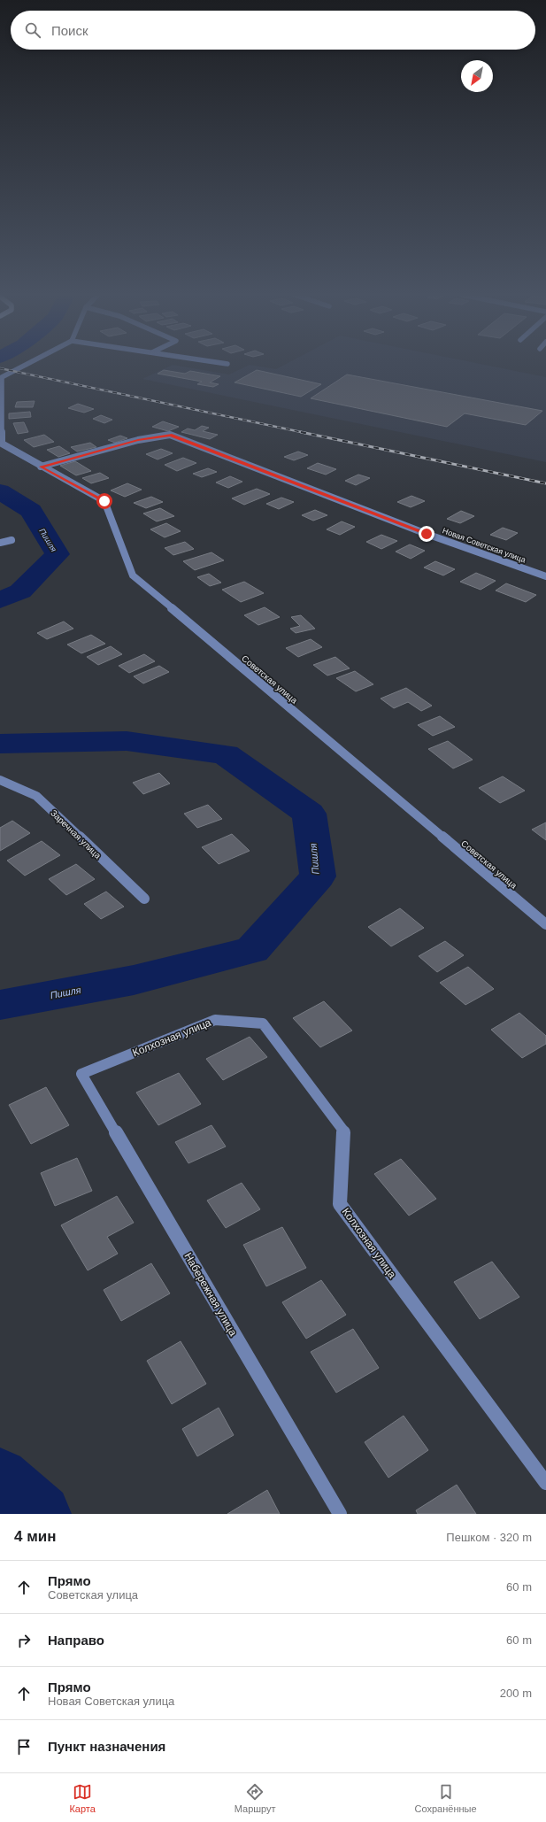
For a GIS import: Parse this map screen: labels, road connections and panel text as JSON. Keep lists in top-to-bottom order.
{
  "streets": {
    "street": [
      "Новая Советская улица",
      "Советская улица",
      "Заречная улица",
      "Колхозная улица",
      "Набережная улица"
    ]
  },
  "crossings": [
    ["Новая Советская улица", "Советская улица"],
    ["Колхозная улица", "Набережная улица"]
  ],
  "water": ["Пишля"],
  "north": "bottom left",
  "page": {
    "search": "Поиск",
    "heading": ["4 мин", "Пешком · 320 m"],
    "list": [
      ["Прямо", "Советская улица", "60 m"],
      ["Направо", "60 m"],
      ["Прямо", "Новая Советская улица", "200 m"],
      "Пункт назначения"
    ],
    "nav": ["Карта", "Маршрут", "Сохранённые"]
  }
}
